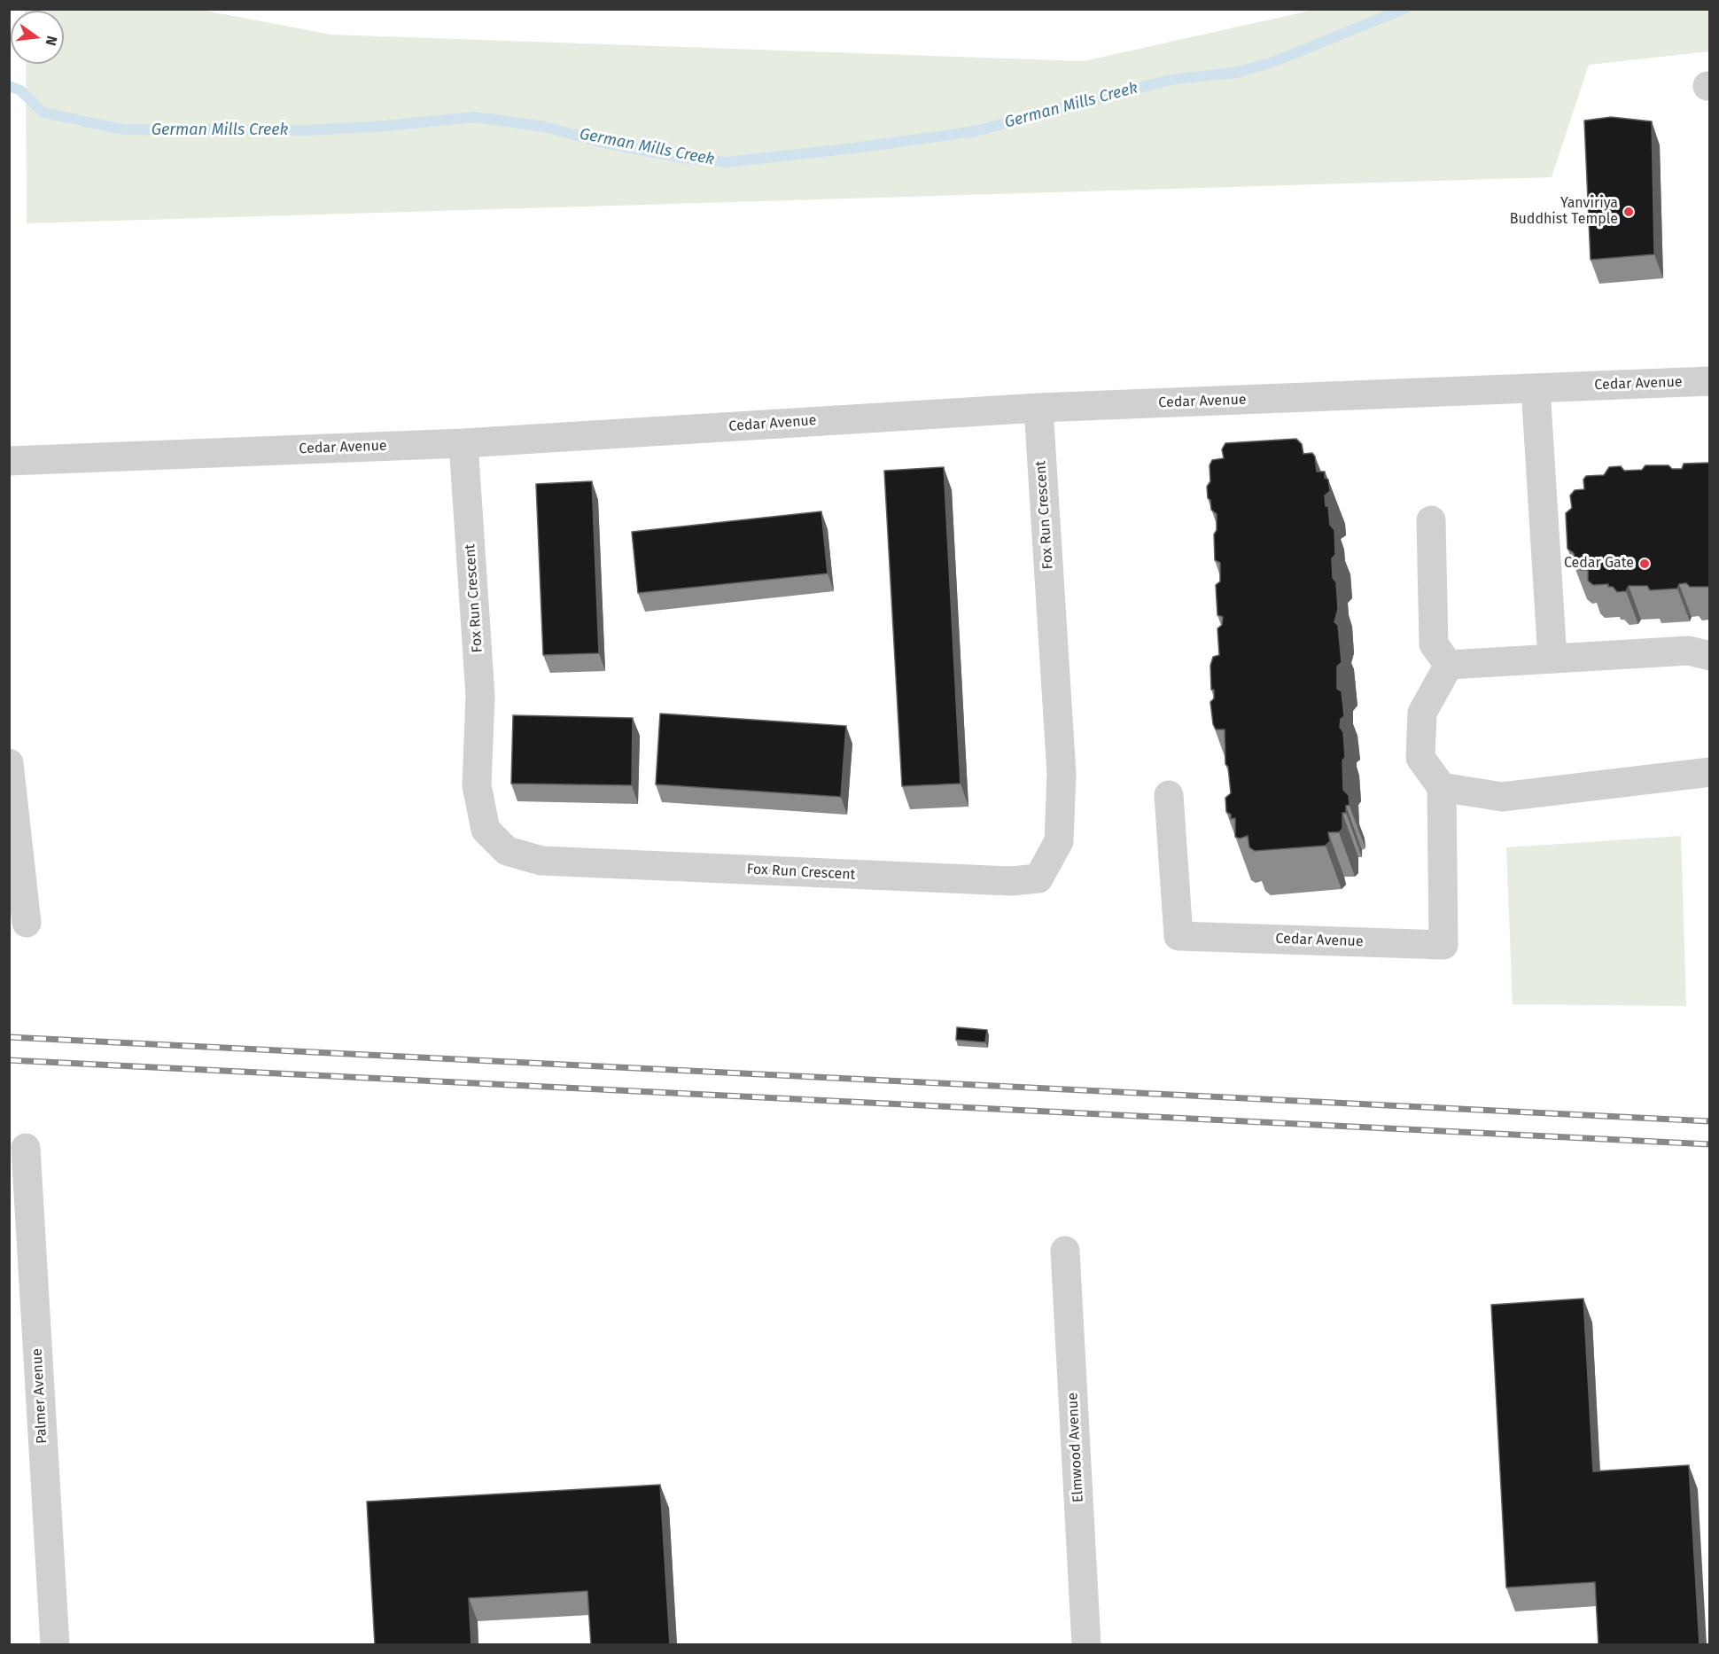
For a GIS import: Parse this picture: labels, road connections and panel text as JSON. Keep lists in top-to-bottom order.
{
  "streets": {
    "street": [
      "Cedar Avenue",
      "Fox Run Crescent",
      "Palmer Avenue",
      "Elmwood Avenue"
    ]
  },
  "crossings": [
    ["Cedar Avenue", "Fox Run Crescent"]
  ],
  "water": ["German Mills Creek"],
  "places": ["Yanviriya Buddhist Temple", "Cedar Gate"],
  "north": "right"
}
